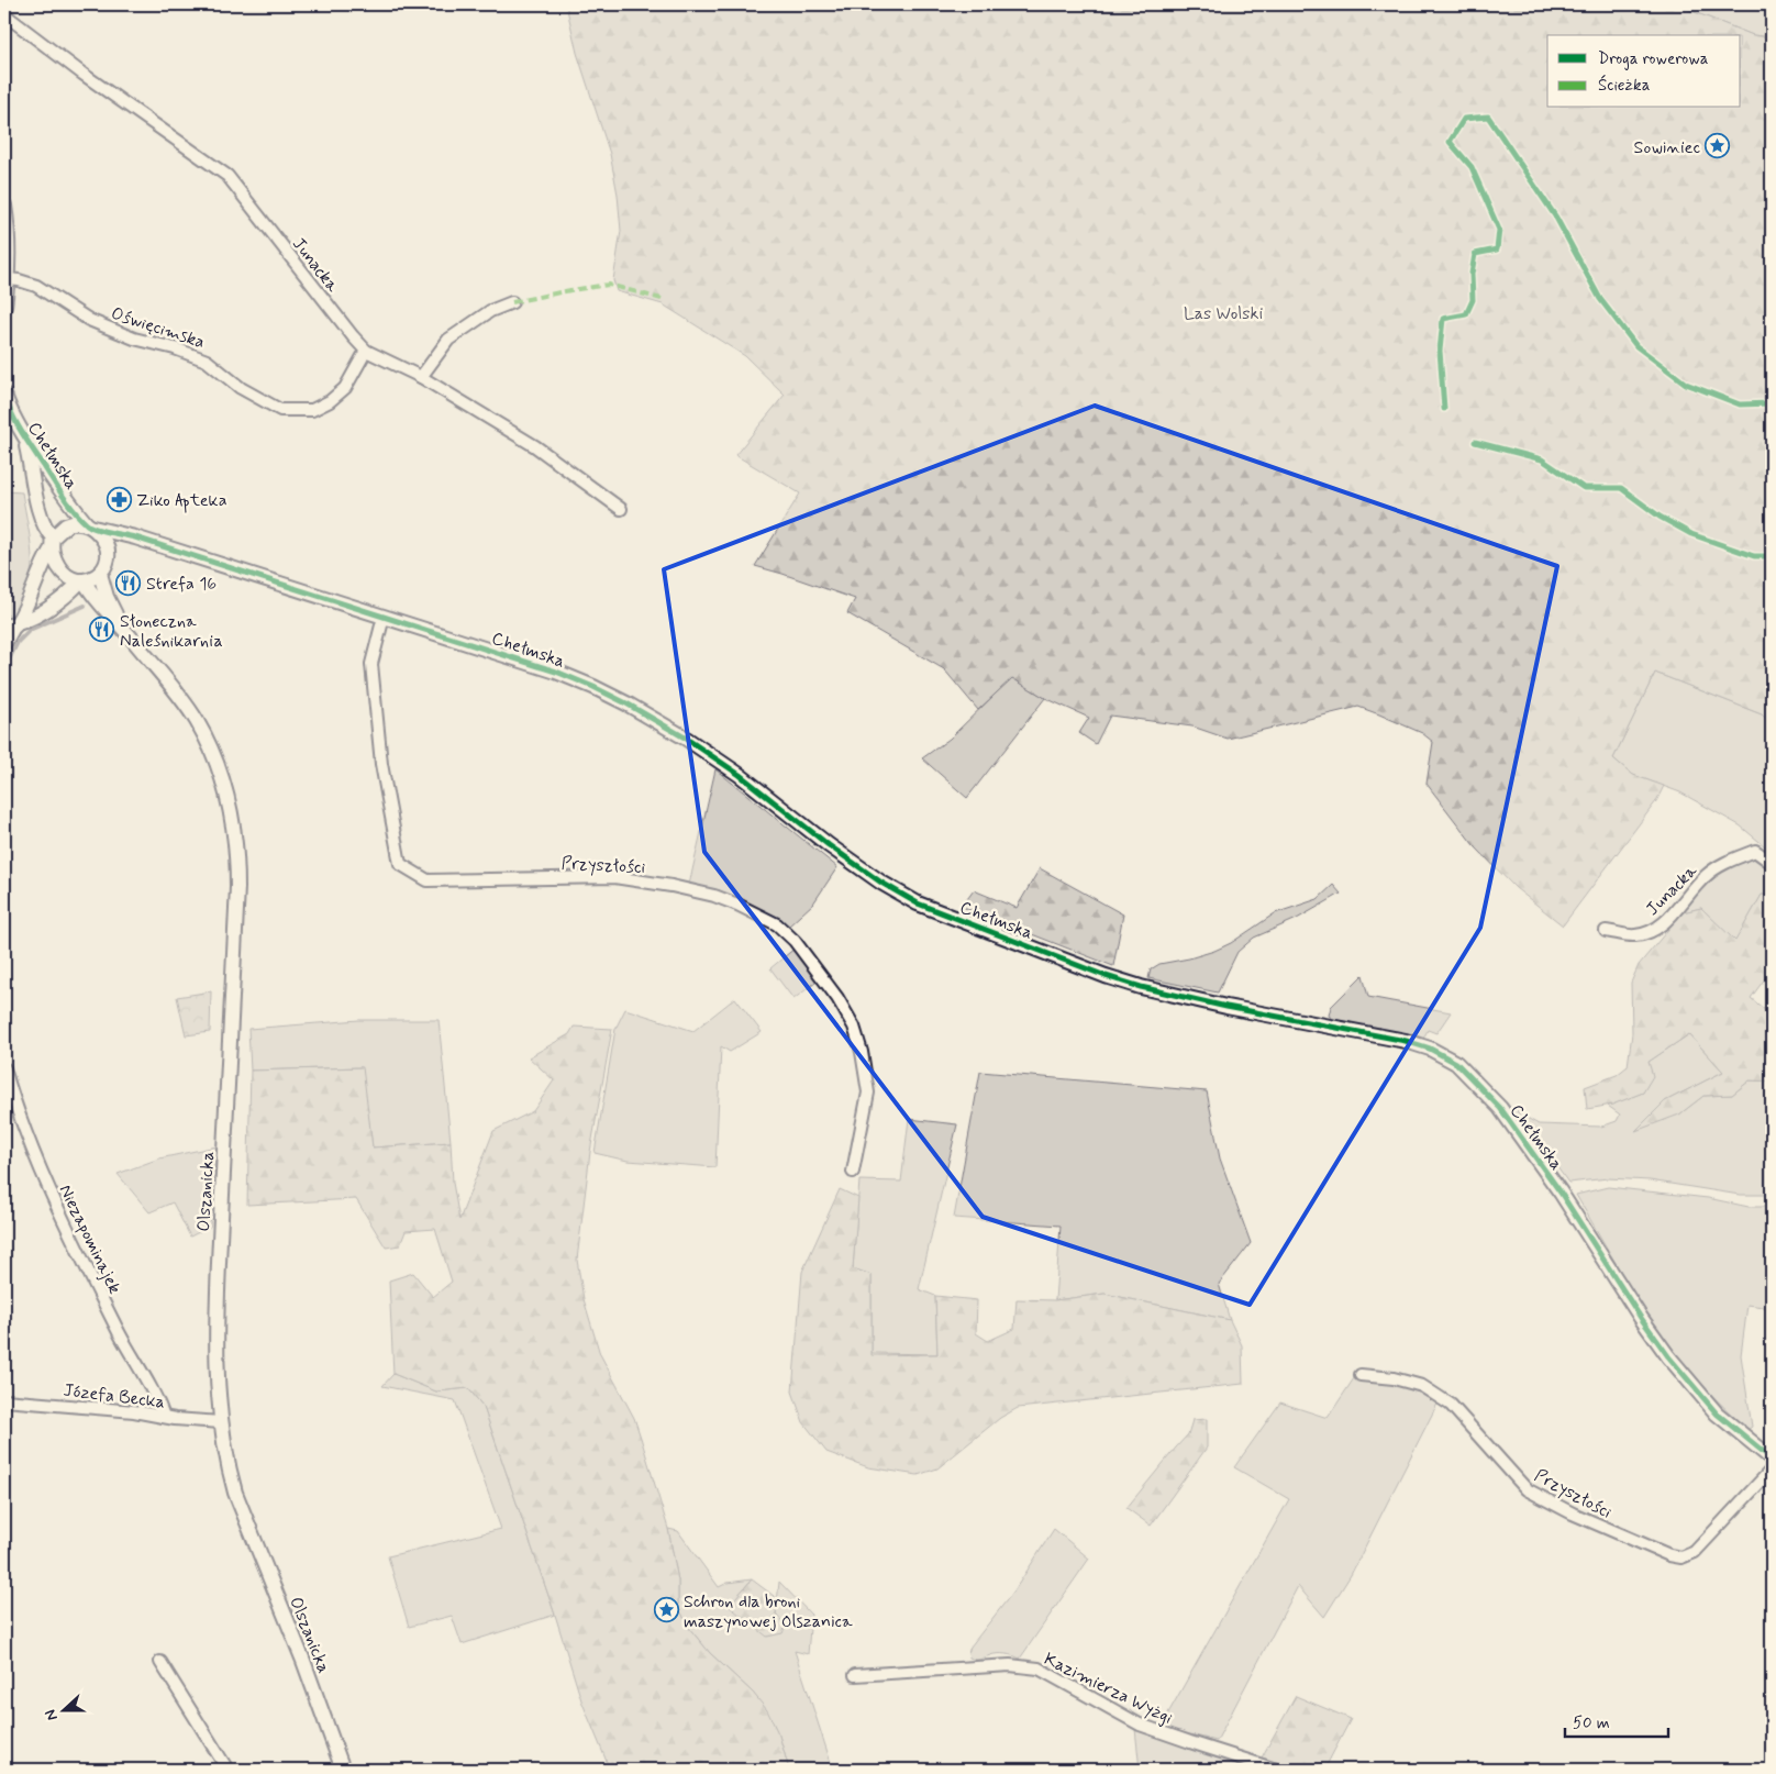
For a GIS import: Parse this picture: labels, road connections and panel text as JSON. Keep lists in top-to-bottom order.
{
  "streets": {
    "street": [
      "Junacka",
      "Oświęcimska",
      "Chełmska",
      "Przyszłości",
      "Olszanicka",
      "Niezapominajek",
      "Józefa Becka",
      "Kazimierza Wyżgi"
    ]
  },
  "crossings": [
    ["Junacka", "Oświęcimska"],
    ["Chełmska", "Przyszłości"],
    ["Chełmska", "Olszanicka"],
    ["Olszanicka", "Józefa Becka"],
    ["Niezapominajek", "Józefa Becka"]
  ],
  "parks": ["Las Wolski"],
  "places": {
    "place": ["Sowiniec", "Schron dla broni maszynowej Olszanica"],
    "pharmacy": ["Ziko Apteka"],
    "restaurant": ["Strefa 16", "Słoneczna Naleśnikarnia"]
  },
  "legend": ["Droga rowerowa", "Ścieżka"],
  "scale_bar": "50 m",
  "north": "left"
}
